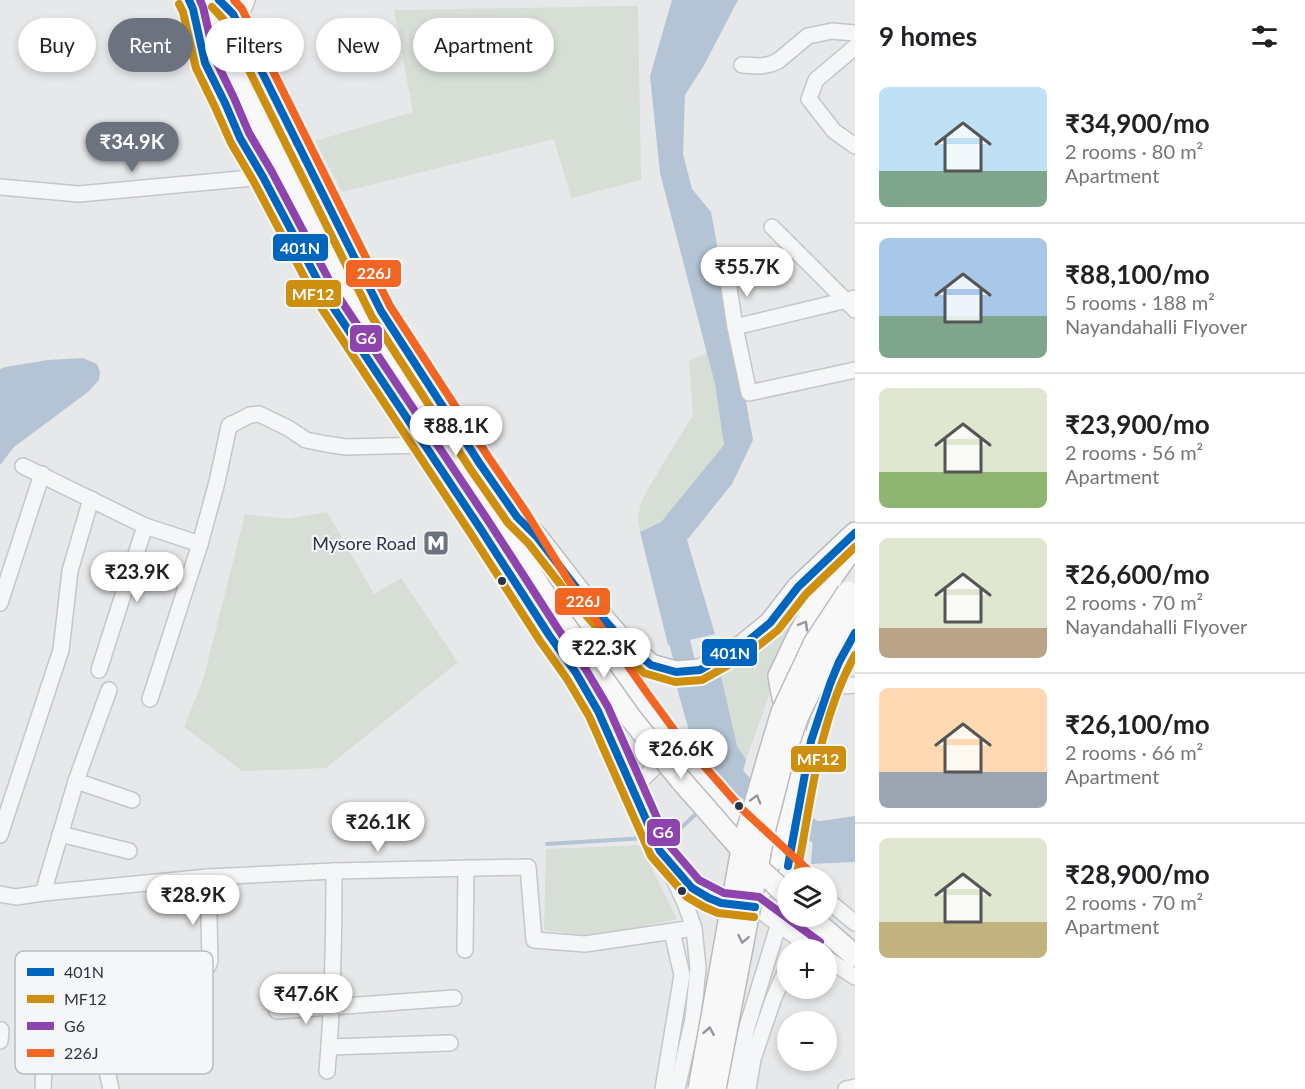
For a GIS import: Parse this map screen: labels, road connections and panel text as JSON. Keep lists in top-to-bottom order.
{
  "places": {
    "metro station": ["Mysore Road"]
  },
  "lines": [
    "transit line 401N",
    "transit line G6",
    "transit line 226J",
    "transit line MF12"
  ],
  "legend": [
    "401N",
    "MF12",
    "G6",
    "226J"
  ],
  "page": {
    "heading": "9 homes",
    "chip": [
      "Buy",
      "Rent",
      "Filters",
      "New",
      "Apartment"
    ],
    "list": [
      {
        "name": "₹34,900/mo",
        "note": "2 rooms · 80 m² · Apartment"
      },
      {
        "name": "₹88,100/mo",
        "note": "5 rooms · 188 m² · Nayandahalli Flyover"
      },
      {
        "name": "₹23,900/mo",
        "note": "2 rooms · 56 m² · Apartment"
      },
      {
        "name": "₹26,600/mo",
        "note": "2 rooms · 70 m² · Nayandahalli Flyover"
      },
      {
        "name": "₹26,100/mo",
        "note": "2 rooms · 66 m² · Apartment"
      },
      {
        "name": "₹28,900/mo",
        "note": "2 rooms · 70 m² · Apartment"
      }
    ],
    "price": [
      "₹34.9K",
      "₹55.7K",
      "₹88.1K",
      "₹23.9K",
      "₹22.3K",
      "₹26.6K",
      "₹26.1K",
      "₹28.9K",
      "₹47.6K"
    ],
    "map_buttons": ["+", "−"]
  }
}
